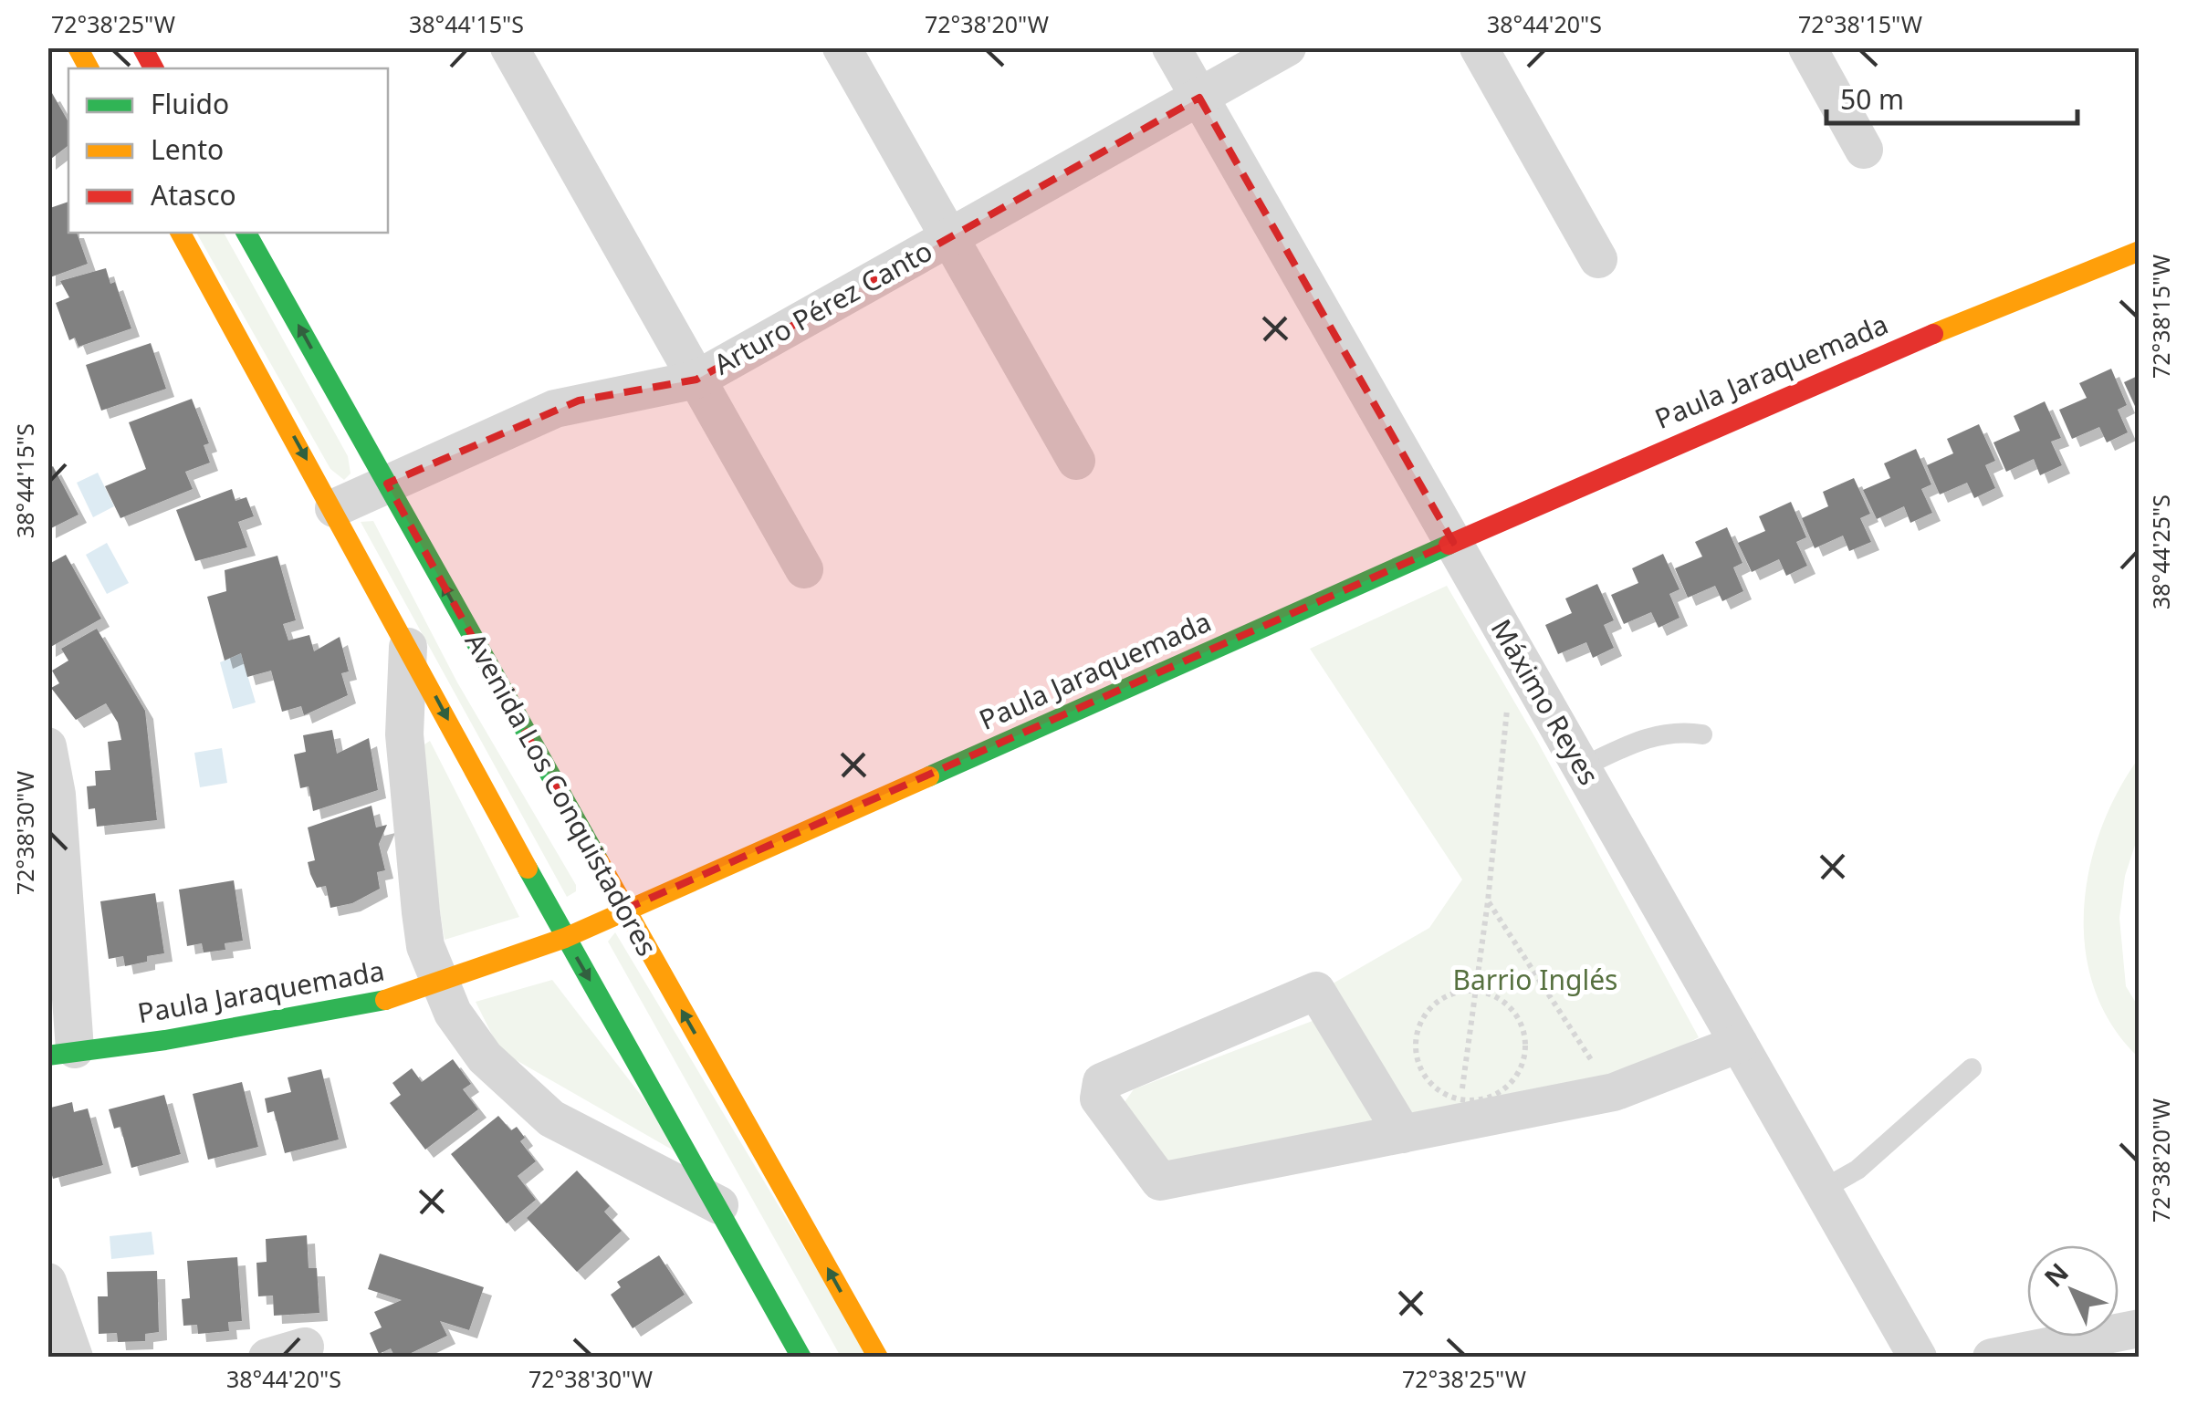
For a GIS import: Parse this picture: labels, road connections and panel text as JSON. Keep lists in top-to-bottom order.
{
  "streets": {
    "street": [
      "Arturo Pérez Canto",
      "Paula Jaraquemada",
      "Máximo Reyes",
      "Avenida Los Conquistadores"
    ]
  },
  "crossings": [
    ["Arturo Pérez Canto", "Máximo Reyes"],
    ["Arturo Pérez Canto", "Avenida Los Conquistadores"],
    ["Paula Jaraquemada", "Máximo Reyes"],
    ["Paula Jaraquemada", "Avenida Los Conquistadores"]
  ],
  "parks": ["Barrio Inglés"],
  "legend": ["Fluido", "Lento", "Atasco"],
  "scale_bar": "50 m",
  "north": "top left",
  "coordinates": [
    "72°38'25\"W",
    "38°44'15\"S",
    "72°38'20\"W",
    "38°44'20\"S",
    "72°38'15\"W",
    "38°44'25\"S",
    "72°38'30\"W"
  ]
}
